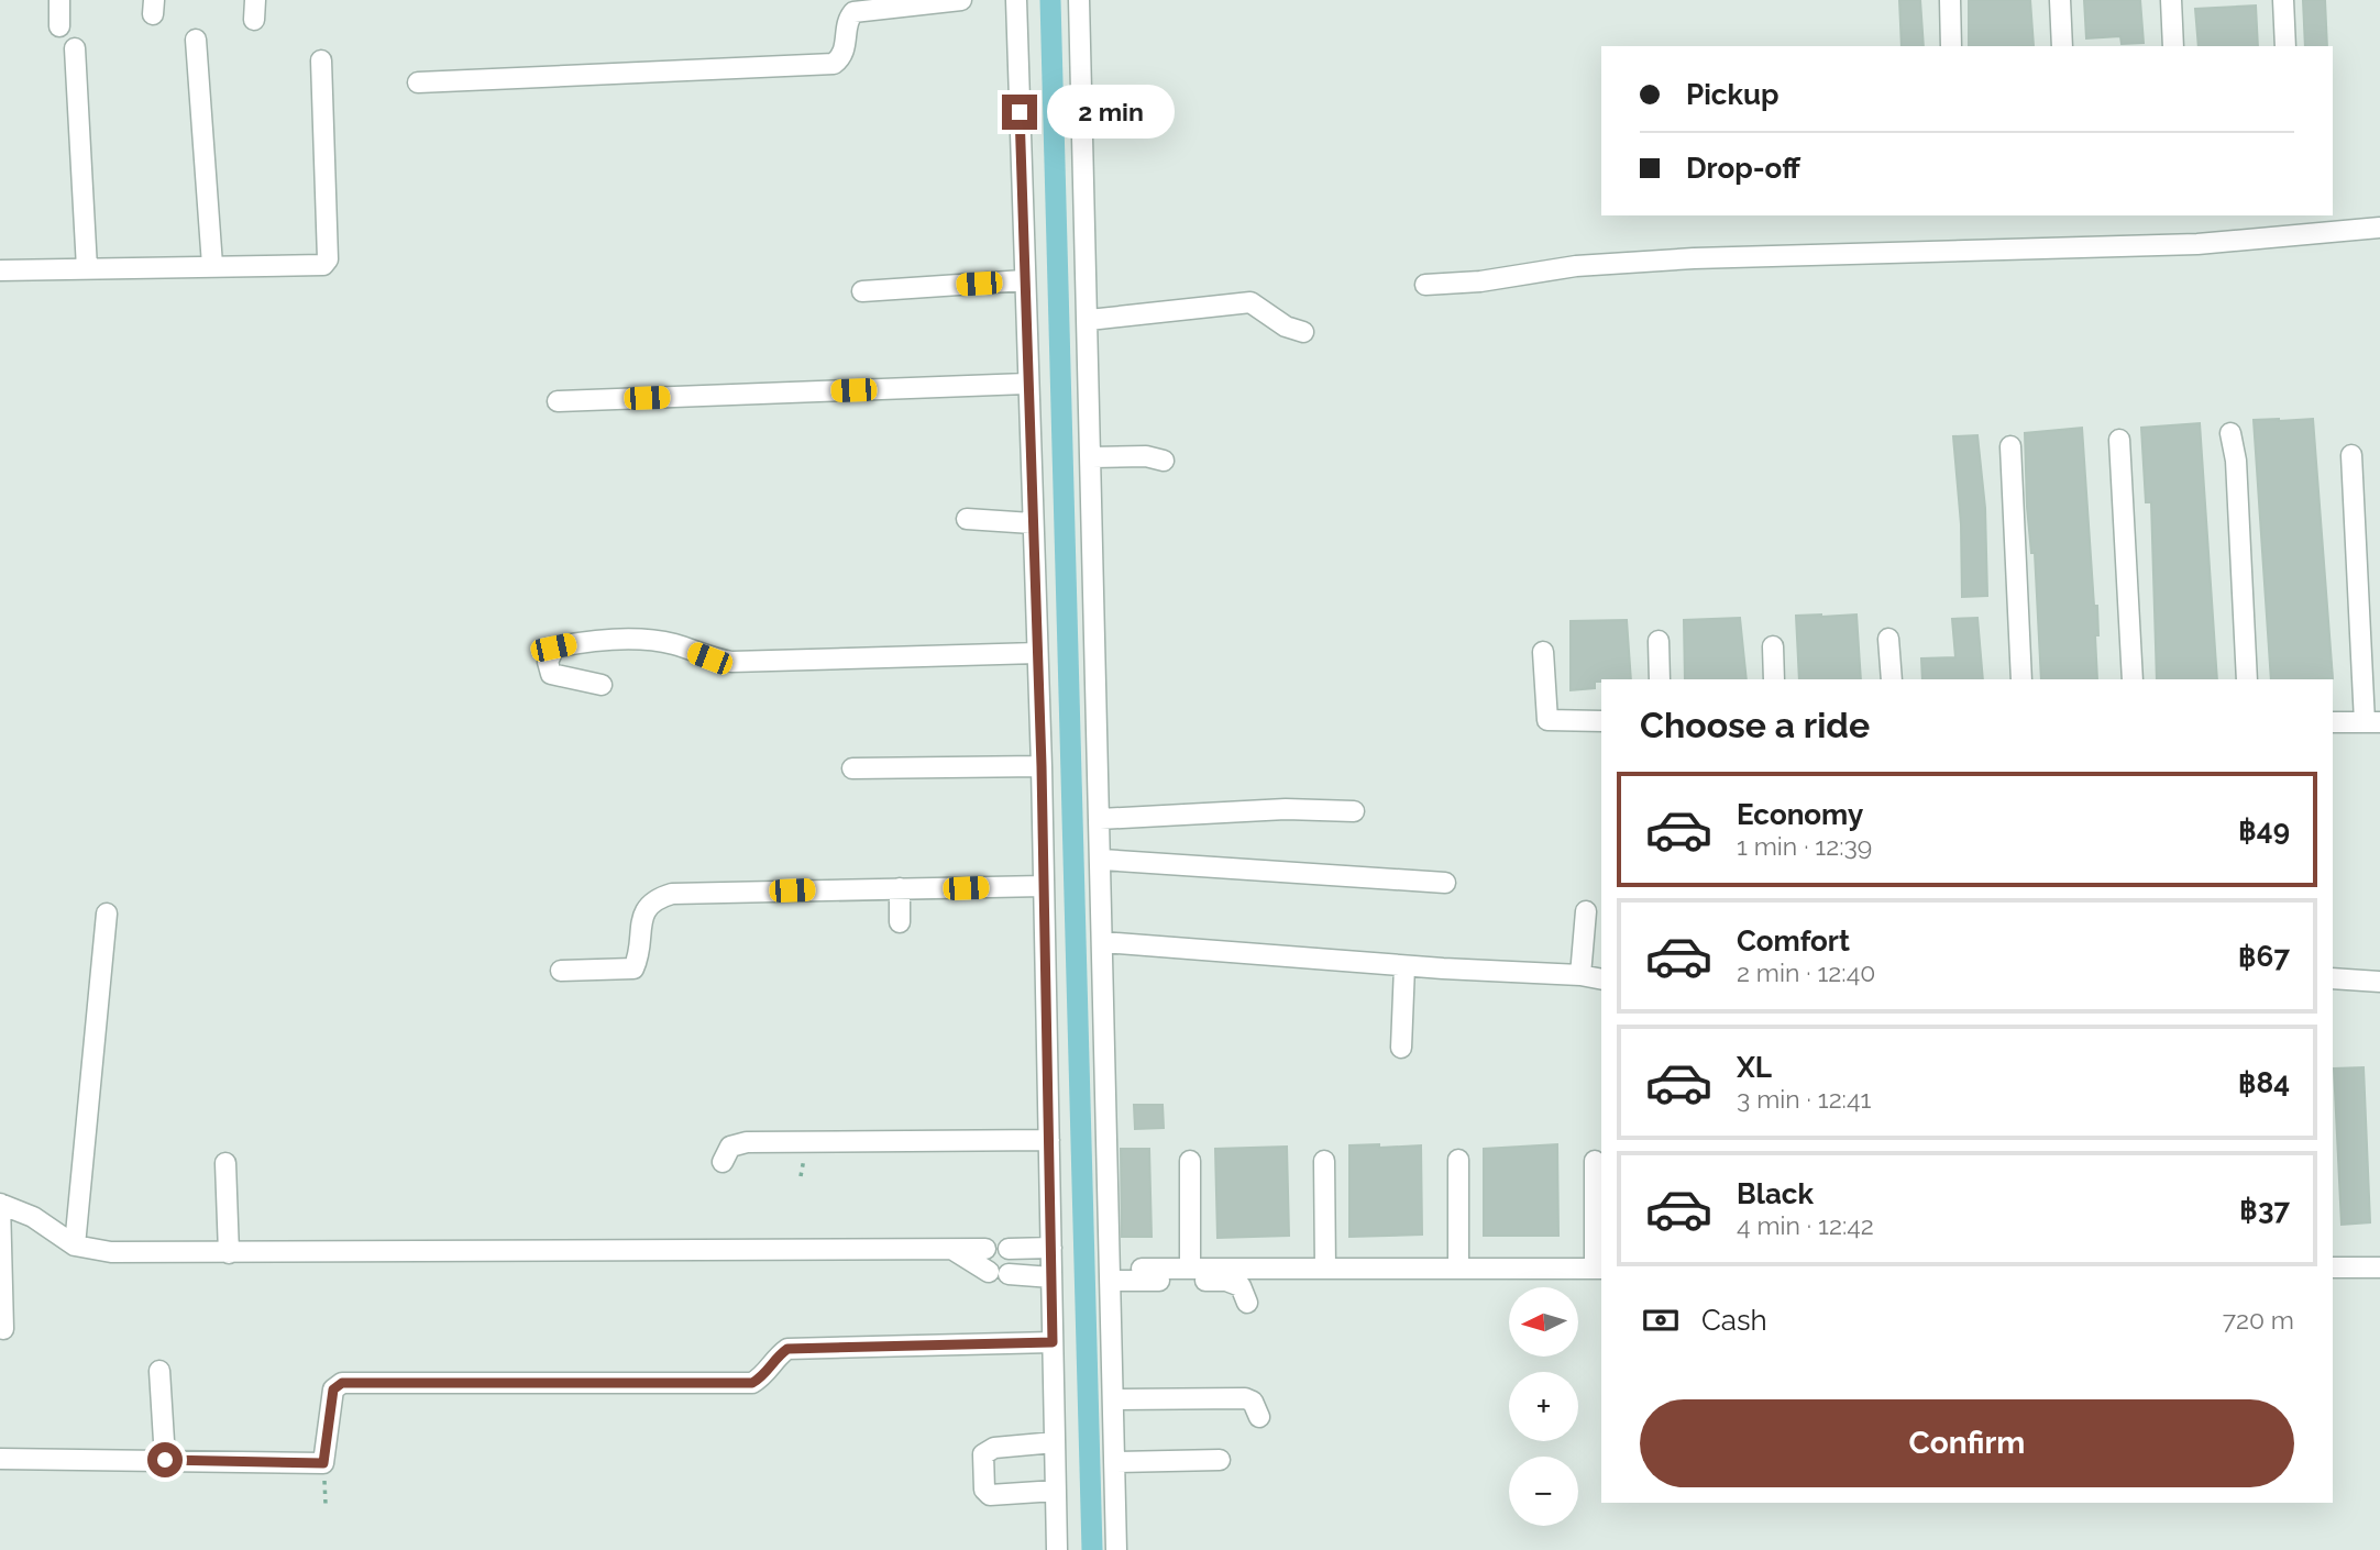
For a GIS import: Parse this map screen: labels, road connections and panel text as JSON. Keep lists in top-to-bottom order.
{
  "north": "left",
  "page": {
    "banner": ["Pickup", "Drop-off"],
    "bubble": "2 min",
    "heading": "Choose a ride",
    "list": [
      {
        "name": "Economy",
        "note": "1 min · 12:39",
        "value": "฿49"
      },
      {
        "name": "Comfort",
        "note": "2 min · 12:40",
        "value": "฿67"
      },
      {
        "name": "XL",
        "note": "3 min · 12:41",
        "value": "฿84"
      },
      {
        "name": "Black",
        "note": "4 min · 12:42",
        "value": "฿37"
      }
    ],
    "pay": ["Cash", "720 m"],
    "map_buttons": ["+", "−"],
    "buttons": "Confirm"
  }
}
